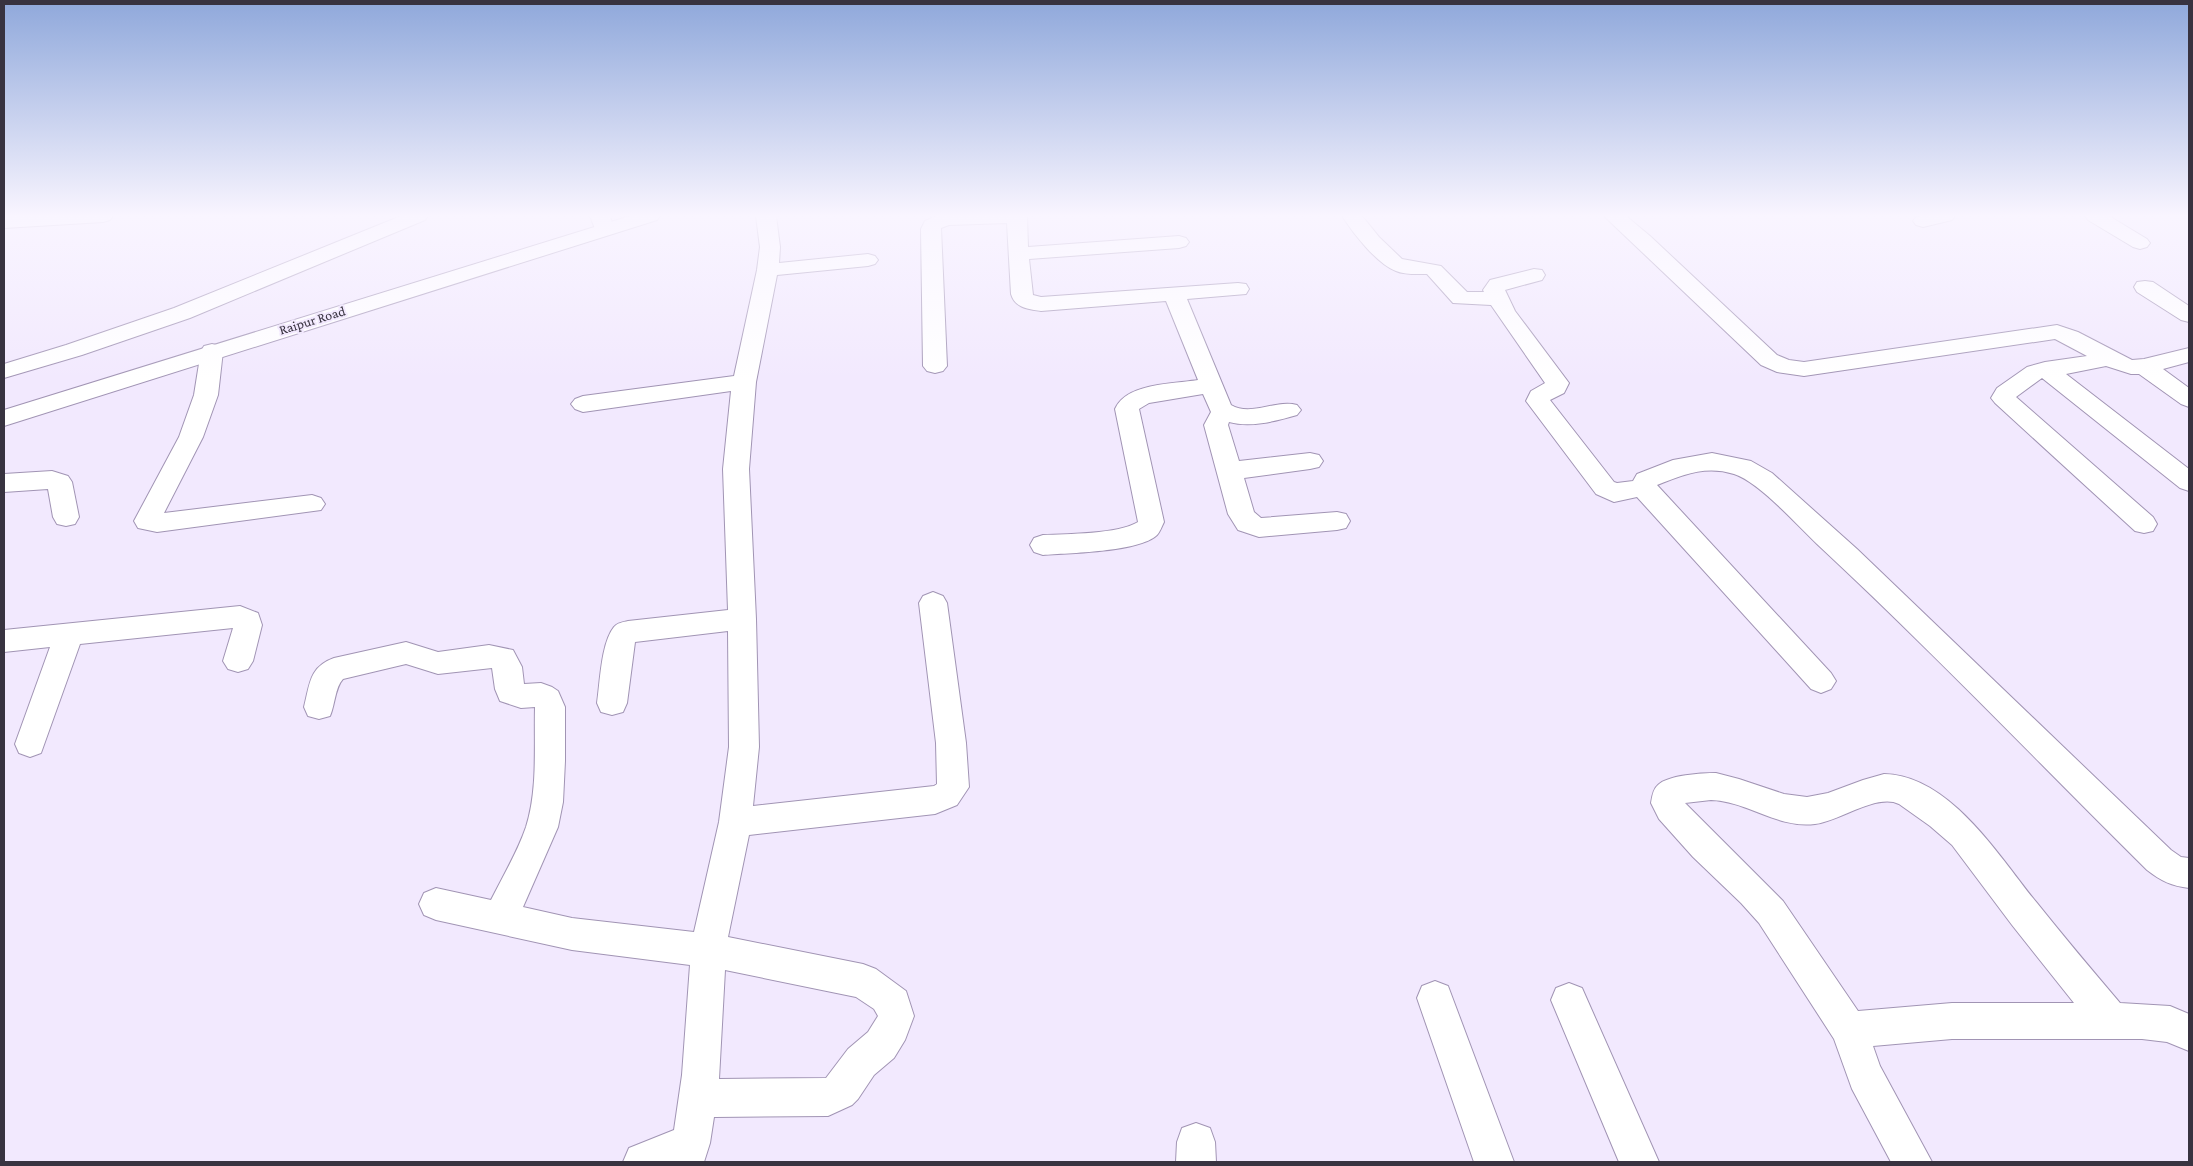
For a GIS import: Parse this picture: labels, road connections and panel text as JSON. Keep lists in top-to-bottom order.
{
  "streets": {
    "street": ["Raipur Road"]
  }
}
